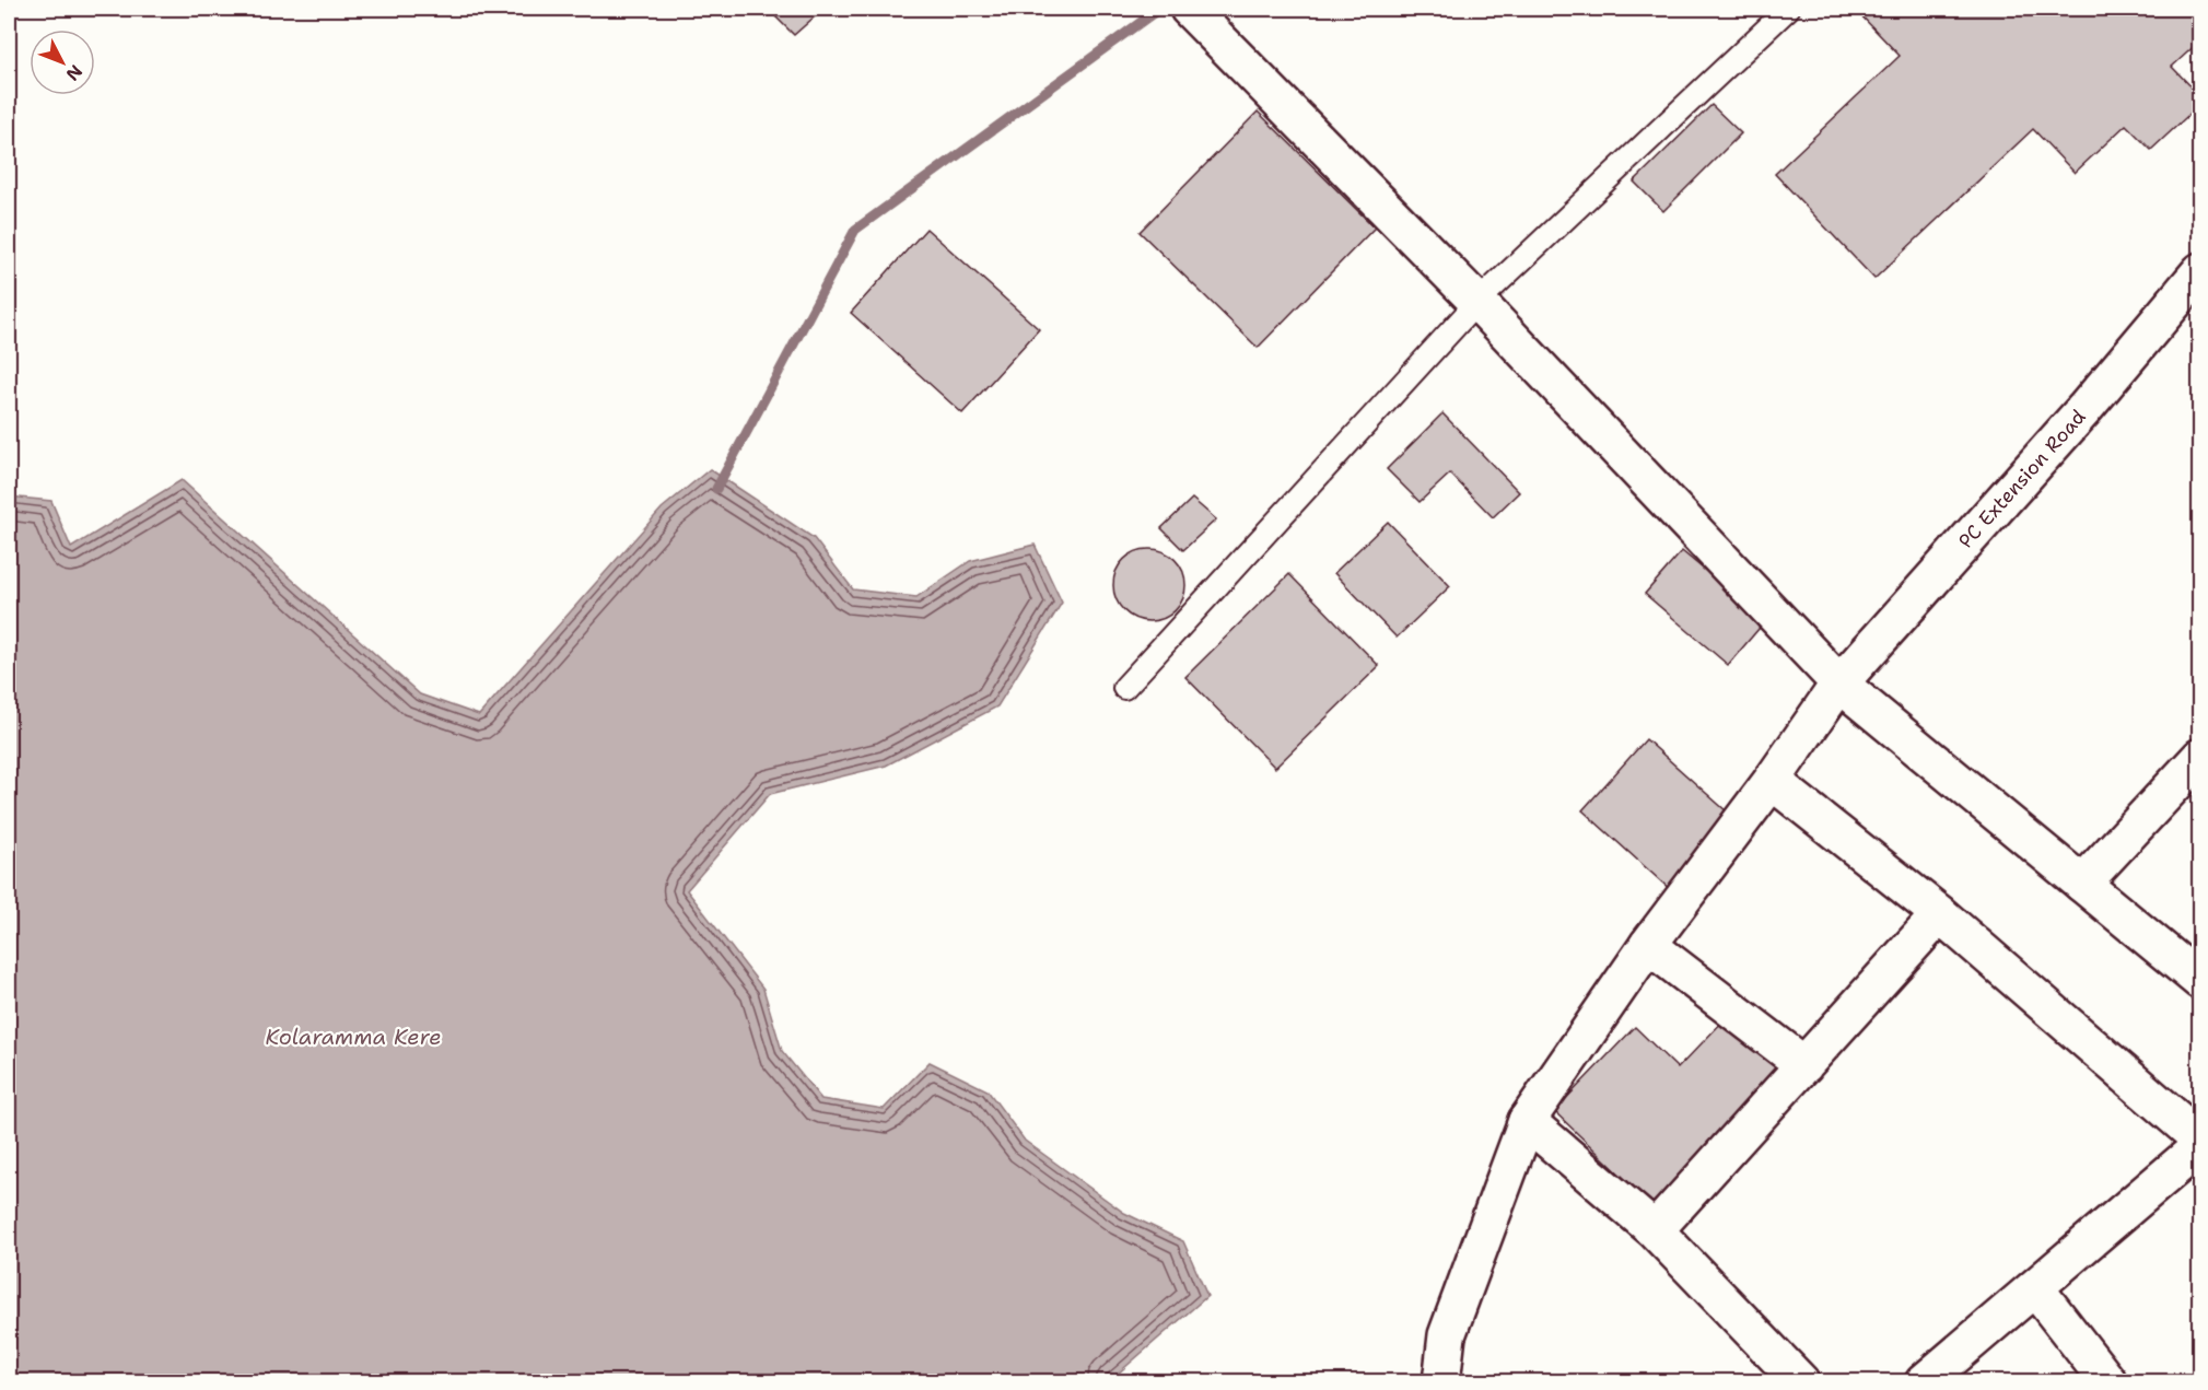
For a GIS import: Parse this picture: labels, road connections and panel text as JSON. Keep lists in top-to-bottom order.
{
  "streets": {
    "street": ["PC Extension Road"]
  },
  "water": ["Kolaramma Kere"],
  "north": "bottom right"
}
